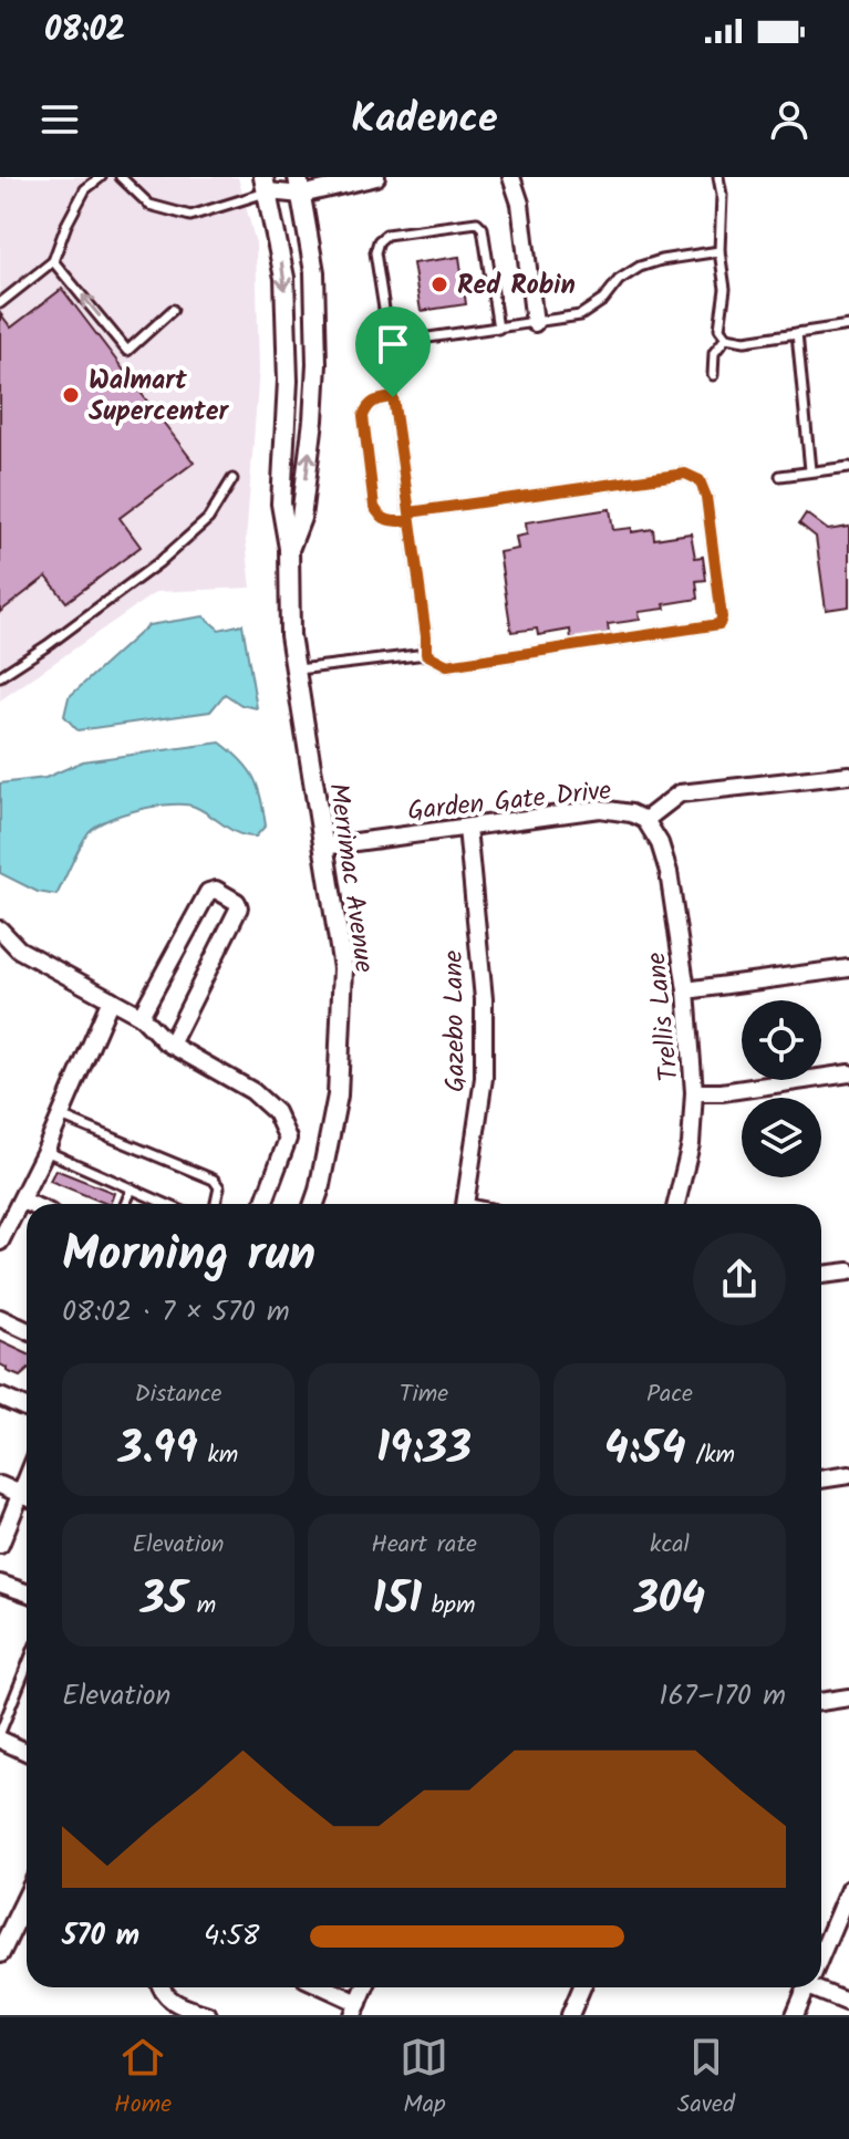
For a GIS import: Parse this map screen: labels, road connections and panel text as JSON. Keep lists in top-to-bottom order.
{
  "streets": {
    "street": [
      "Garden Gate Drive",
      "Merrimac Avenue",
      "Trellis Lane",
      "Gazebo Lane"
    ]
  },
  "crossings": [
    ["Garden Gate Drive", "Merrimac Avenue"],
    ["Garden Gate Drive", "Trellis Lane"],
    ["Garden Gate Drive", "Gazebo Lane"]
  ],
  "places": ["Red Robin", "Walmart Supercenter"],
  "page": {
    "status": "08:02",
    "header": "Kadence",
    "heading": ["Morning run", "08:02 · 7 × 570 m"],
    "stats": [
      ["Distance", "3.99 km"],
      ["Time", "19:33"],
      ["Pace", "4:54 /km"],
      ["Elevation", "35 m"],
      ["Heart rate", "151 bpm"],
      ["kcal", "304"]
    ],
    "chart": ["Elevation", "167–170 m"],
    "list": [
      {
        "name": "570 m",
        "note": "4:58"
      }
    ],
    "tabs": ["Home", "Map", "Saved"]
  }
}
